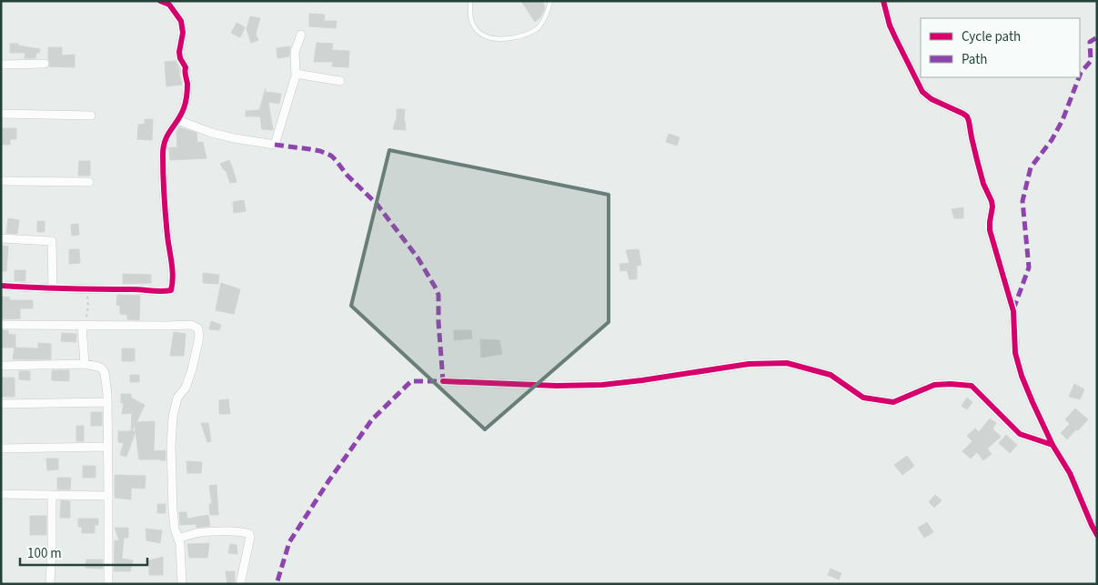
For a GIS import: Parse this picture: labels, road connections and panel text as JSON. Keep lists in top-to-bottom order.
{
  "legend": ["Cycle path", "Path"],
  "scale_bar": "100 m"
}
